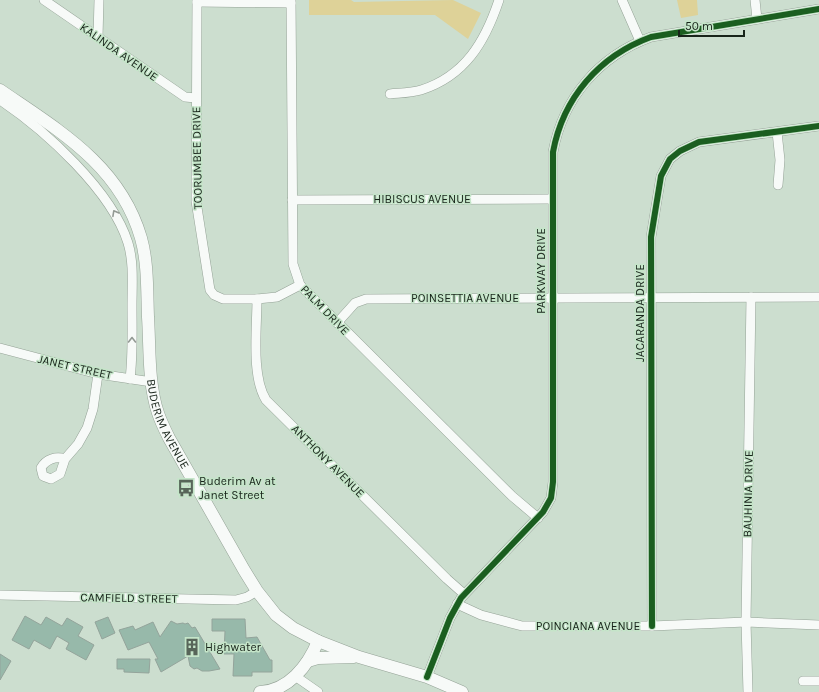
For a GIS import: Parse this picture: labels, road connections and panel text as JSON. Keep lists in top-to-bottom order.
{
  "streets": {
    "main road": ["BUDERIM AVENUE"],
    "street": [
      "KALINDA AVENUE",
      "TOORUMBEE DRIVE",
      "HIBISCUS AVENUE",
      "PARKWAY DRIVE",
      "POINSETTIA AVENUE",
      "PALM DRIVE",
      "JACARANDA DRIVE",
      "JANET STREET",
      "ANTHONY AVENUE",
      "BAUHINIA DRIVE",
      "CAMFIELD STREET",
      "POINCIANA AVENUE"
    ]
  },
  "crossings": [
    ["KALINDA AVENUE", "TOORUMBEE DRIVE"],
    ["TOORUMBEE DRIVE", "PALM DRIVE"],
    ["TOORUMBEE DRIVE", "ANTHONY AVENUE"],
    ["HIBISCUS AVENUE", "PARKWAY DRIVE"],
    ["HIBISCUS AVENUE", "PALM DRIVE"],
    ["PARKWAY DRIVE", "POINSETTIA AVENUE"],
    ["PARKWAY DRIVE", "PALM DRIVE"],
    ["PARKWAY DRIVE", "BUDERIM AVENUE"],
    ["PARKWAY DRIVE", "ANTHONY AVENUE"],
    ["PARKWAY DRIVE", "POINCIANA AVENUE"],
    ["POINSETTIA AVENUE", "PALM DRIVE"],
    ["POINSETTIA AVENUE", "JACARANDA DRIVE"],
    ["POINSETTIA AVENUE", "BAUHINIA DRIVE"],
    ["JACARANDA DRIVE", "POINCIANA AVENUE"],
    ["JANET STREET", "BUDERIM AVENUE"],
    ["BUDERIM AVENUE", "CAMFIELD STREET"],
    ["BAUHINIA DRIVE", "POINCIANA AVENUE"]
  ],
  "places": {
    "bus stop": ["Buderim Av at Janet Street"],
    "building": ["Highwater"]
  },
  "scale_bar": "50 m"
}
